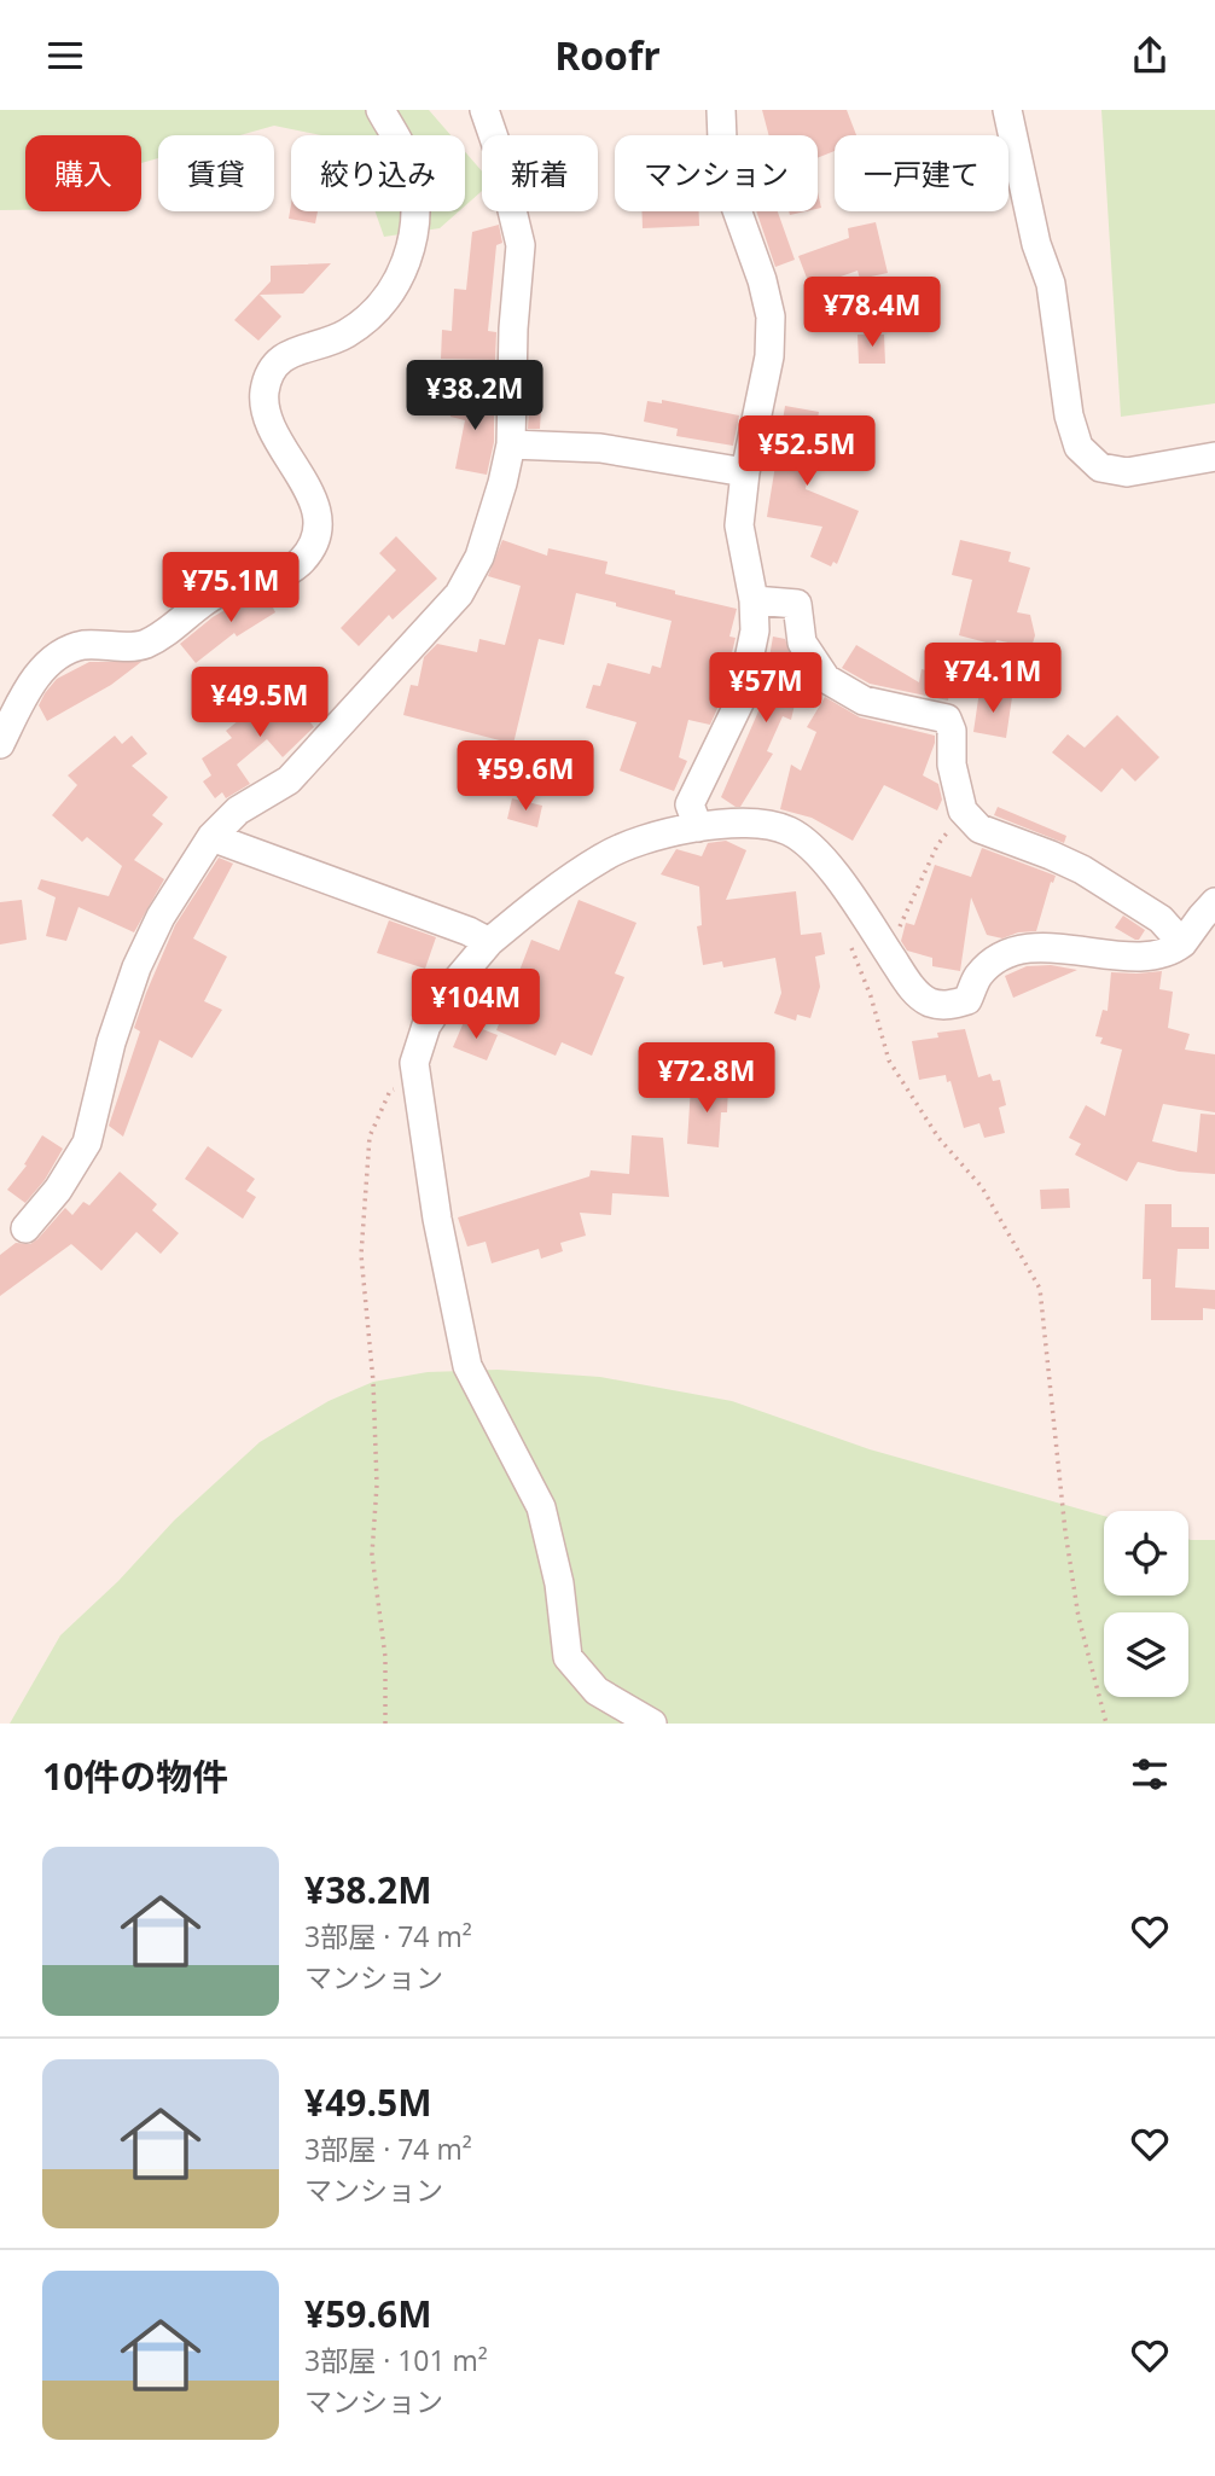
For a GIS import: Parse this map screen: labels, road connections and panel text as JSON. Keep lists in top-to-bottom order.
{
  "page": {
    "header": "Roofr",
    "chip": [
      "購入",
      "賃貸",
      "絞り込み",
      "新着",
      "マンション",
      "一戸建て"
    ],
    "price": [
      "¥78.4M",
      "¥38.2M",
      "¥52.5M",
      "¥75.1M",
      "¥74.1M",
      "¥57M",
      "¥49.5M",
      "¥59.6M",
      "¥104M",
      "¥72.8M"
    ],
    "heading": "10件の物件",
    "list": [
      {
        "name": "¥38.2M",
        "note": "3部屋 · 74 m² · マンション"
      },
      {
        "name": "¥49.5M",
        "note": "3部屋 · 74 m² · マンション"
      },
      {
        "name": "¥59.6M",
        "note": "3部屋 · 101 m² · マンション"
      }
    ]
  }
}
